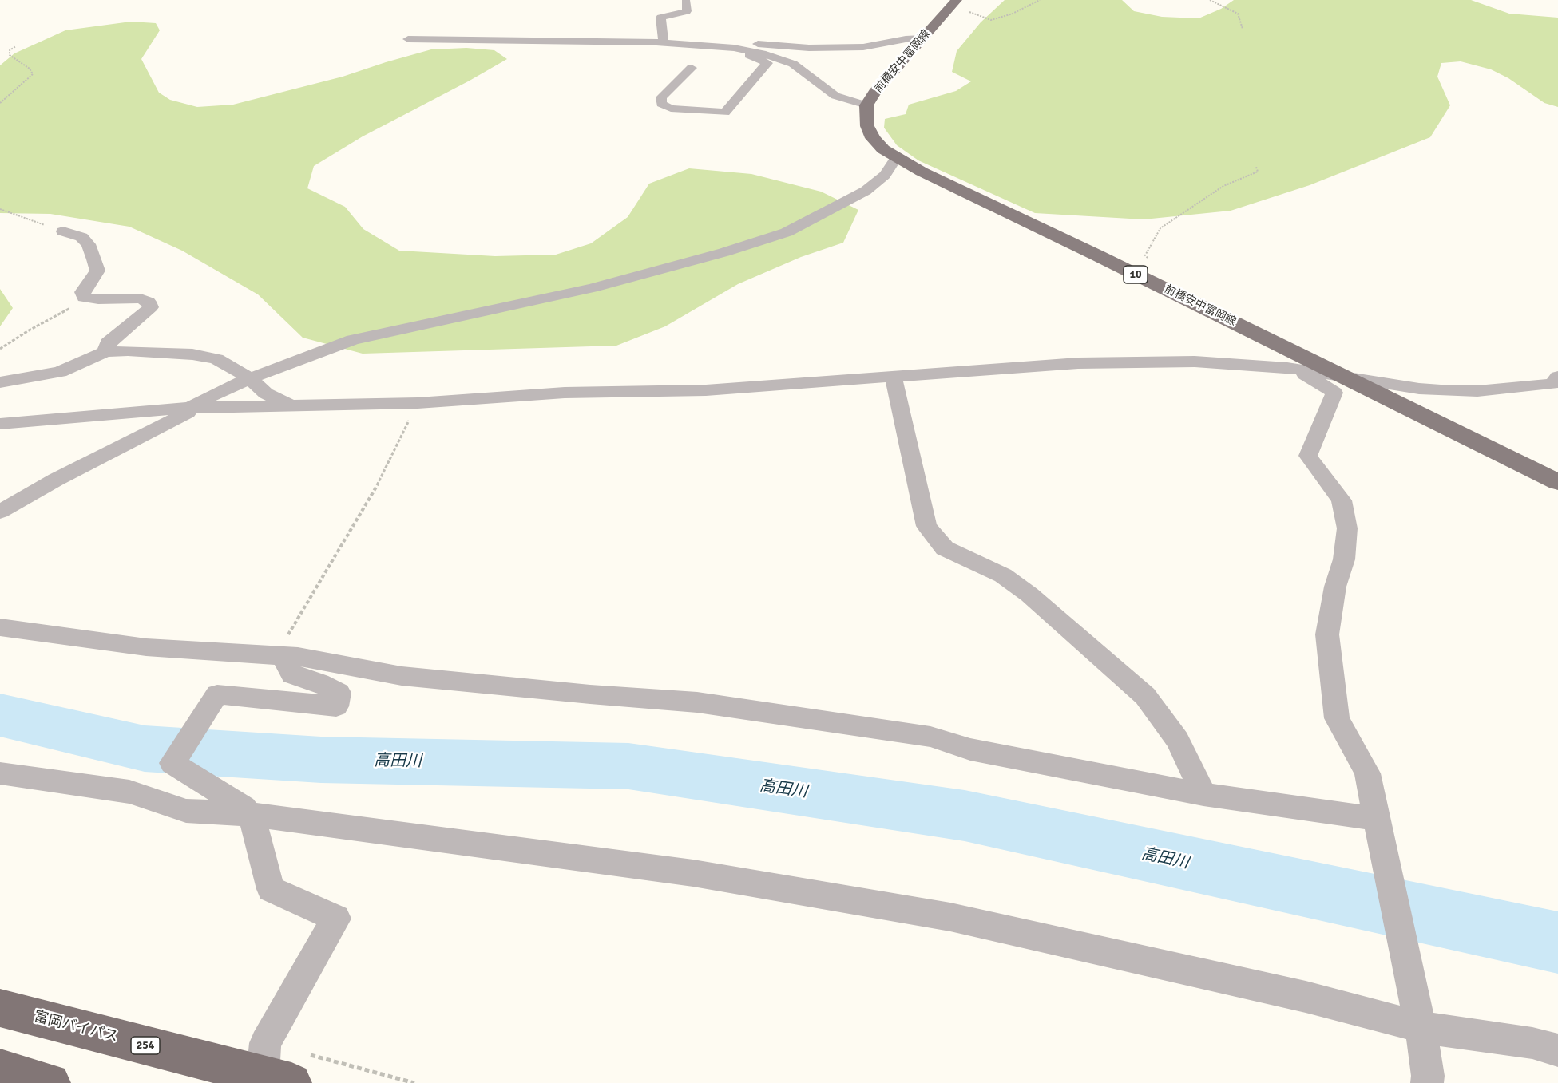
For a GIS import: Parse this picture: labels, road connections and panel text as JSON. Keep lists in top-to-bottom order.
{
  "streets": {
    "highway": ["富岡バイパス", "254"],
    "main road": ["前橋安中富岡線", "10"]
  },
  "water": ["高田川"]
}
